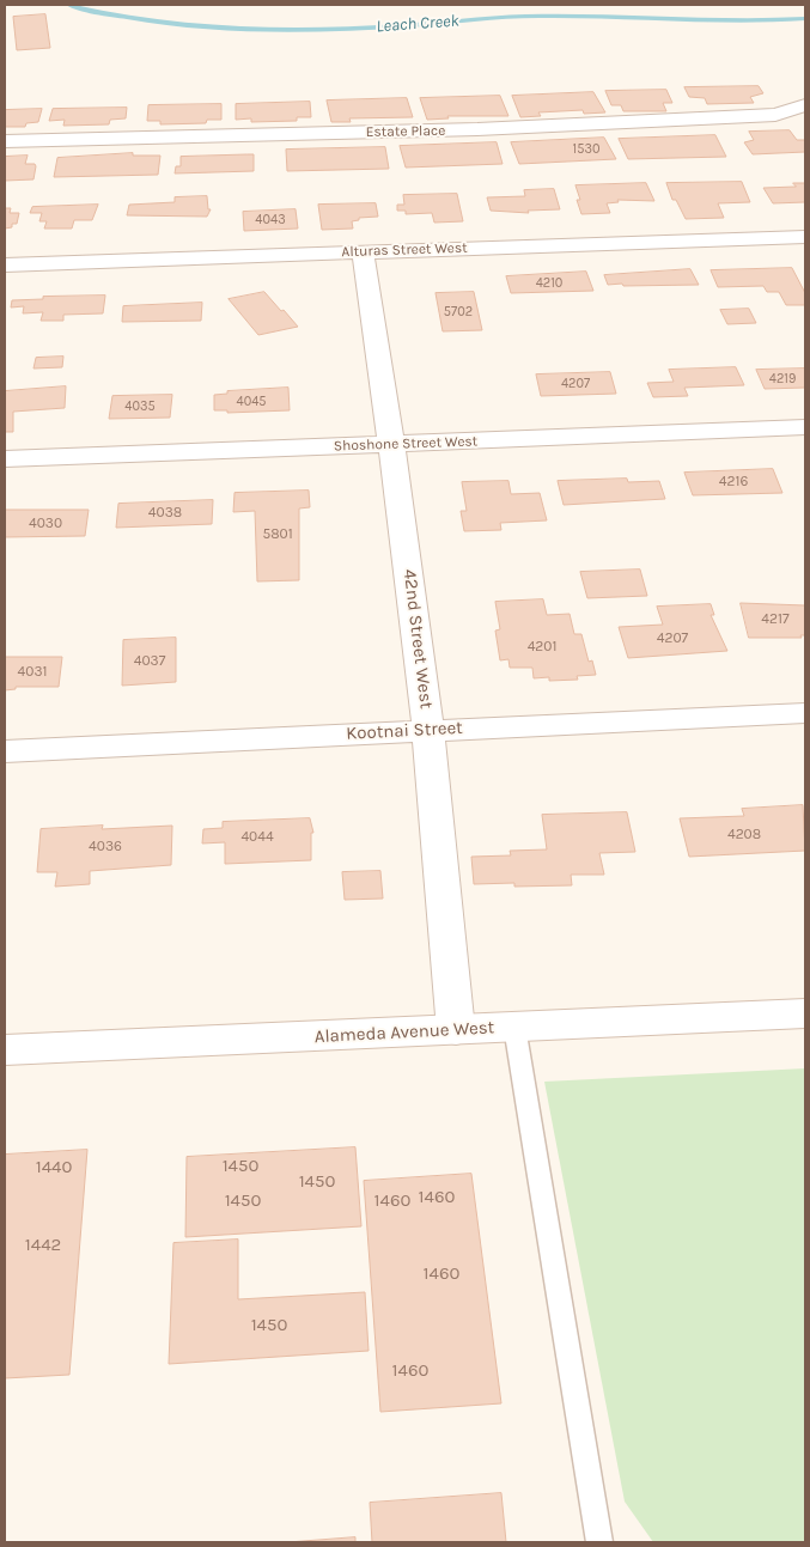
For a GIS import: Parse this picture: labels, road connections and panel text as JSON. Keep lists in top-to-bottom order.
{
  "streets": {
    "street": [
      "Estate Place",
      "Alturas Street West",
      "Shoshone Street West",
      "42nd Street West",
      "Kootnai Street",
      "Alameda Avenue West"
    ]
  },
  "crossings": [
    ["Alturas Street West", "42nd Street West"],
    ["Shoshone Street West", "42nd Street West"],
    ["42nd Street West", "Kootnai Street"],
    ["42nd Street West", "Alameda Avenue West"]
  ],
  "water": ["Leach Creek"],
  "house_numbers": [
    "1530",
    "4043",
    "4210",
    "5702",
    "4219",
    "4207",
    "4045",
    "4035",
    "4216",
    "4038",
    "4030",
    "5801",
    "4217",
    "4207",
    "4201",
    "4037",
    "4031",
    "4208",
    "4044",
    "4036",
    "1450",
    "1440",
    "1450",
    "1460",
    "1450",
    "1460",
    "1442",
    "1460",
    "1450",
    "1460"
  ]
}
